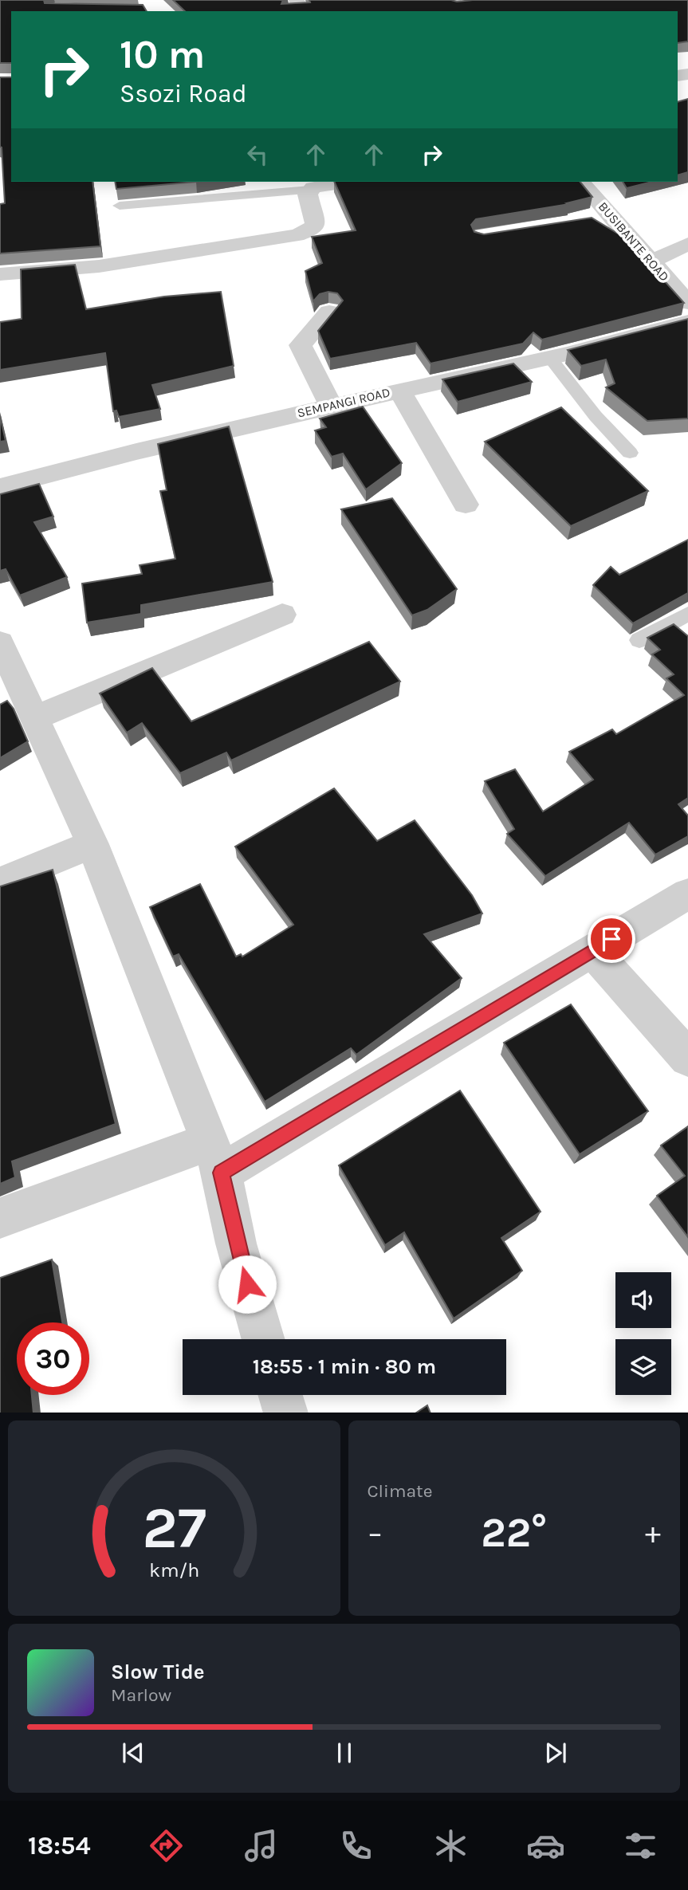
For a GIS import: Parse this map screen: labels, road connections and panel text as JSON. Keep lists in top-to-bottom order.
{
  "streets": {
    "street": ["BUSIBANTE ROAD", "SEMPANGI ROAD"]
  },
  "page": {
    "turn": ["10 m", "Ssozi Road"],
    "limit": "30",
    "trip": "18:55 · 1 min · 80 m",
    "tile": "Climate",
    "heat": ["−", "22°", "+"],
    "song": ["Slow Tide", "Marlow"],
    "tabs": "18:54",
    "gauge": ["27", "km/h"]
  }
}
